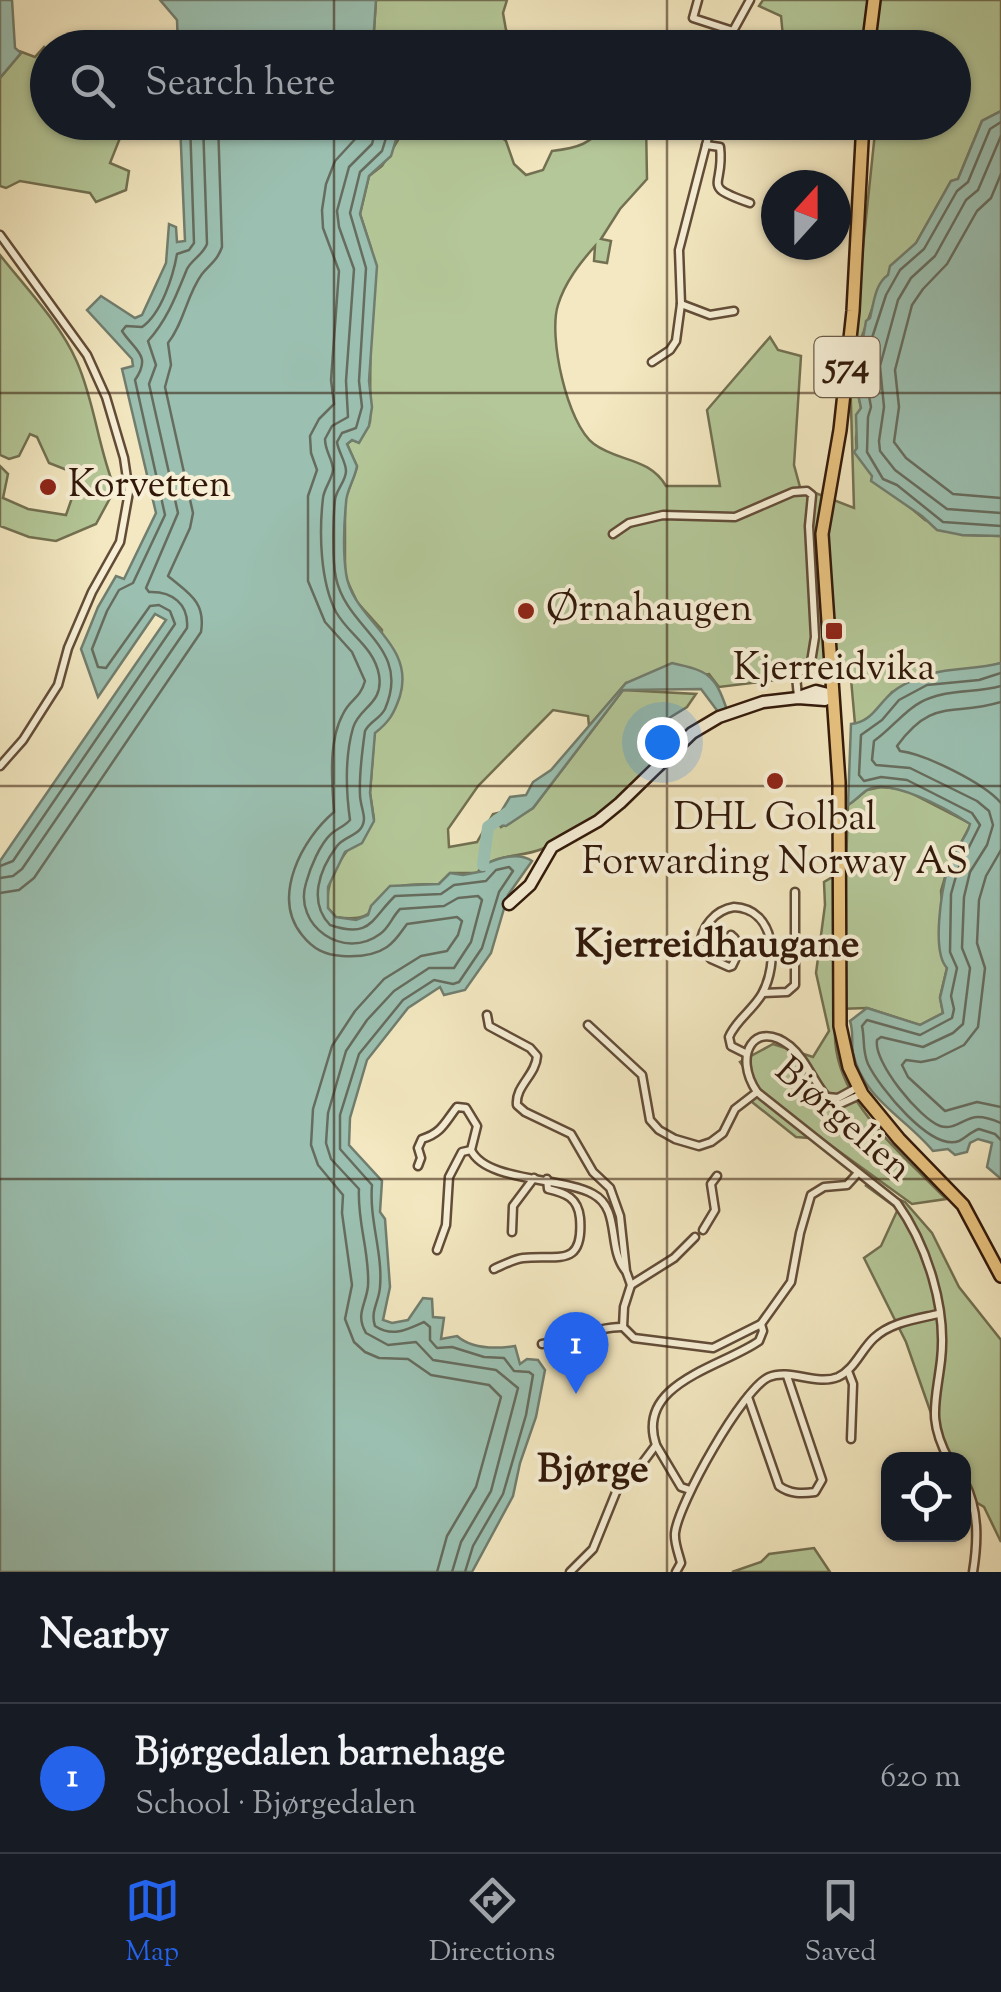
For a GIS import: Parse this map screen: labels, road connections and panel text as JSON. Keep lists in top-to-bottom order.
{
  "streets": {
    "main road": ["574"],
    "street": ["Bjørgelien"]
  },
  "crossings": [
    ["574", "Bjørgelien"]
  ],
  "districts": ["Kjerreidhaugane", "Bjørge"],
  "places": {
    "other": ["Korvetten", "Ørnahaugen", "DHL Golbal Forwarding Norway AS"],
    "transit": ["Kjerreidvika"]
  },
  "north": "top",
  "page": {
    "search": "Search here",
    "pins": "1",
    "heading": "Nearby",
    "list": [
      {
        "mark": "1",
        "name": "Bjørgedalen barnehage",
        "note": "School · Bjørgedalen",
        "value": "620 m"
      }
    ],
    "nav": ["Map", "Directions", "Saved"]
  }
}
